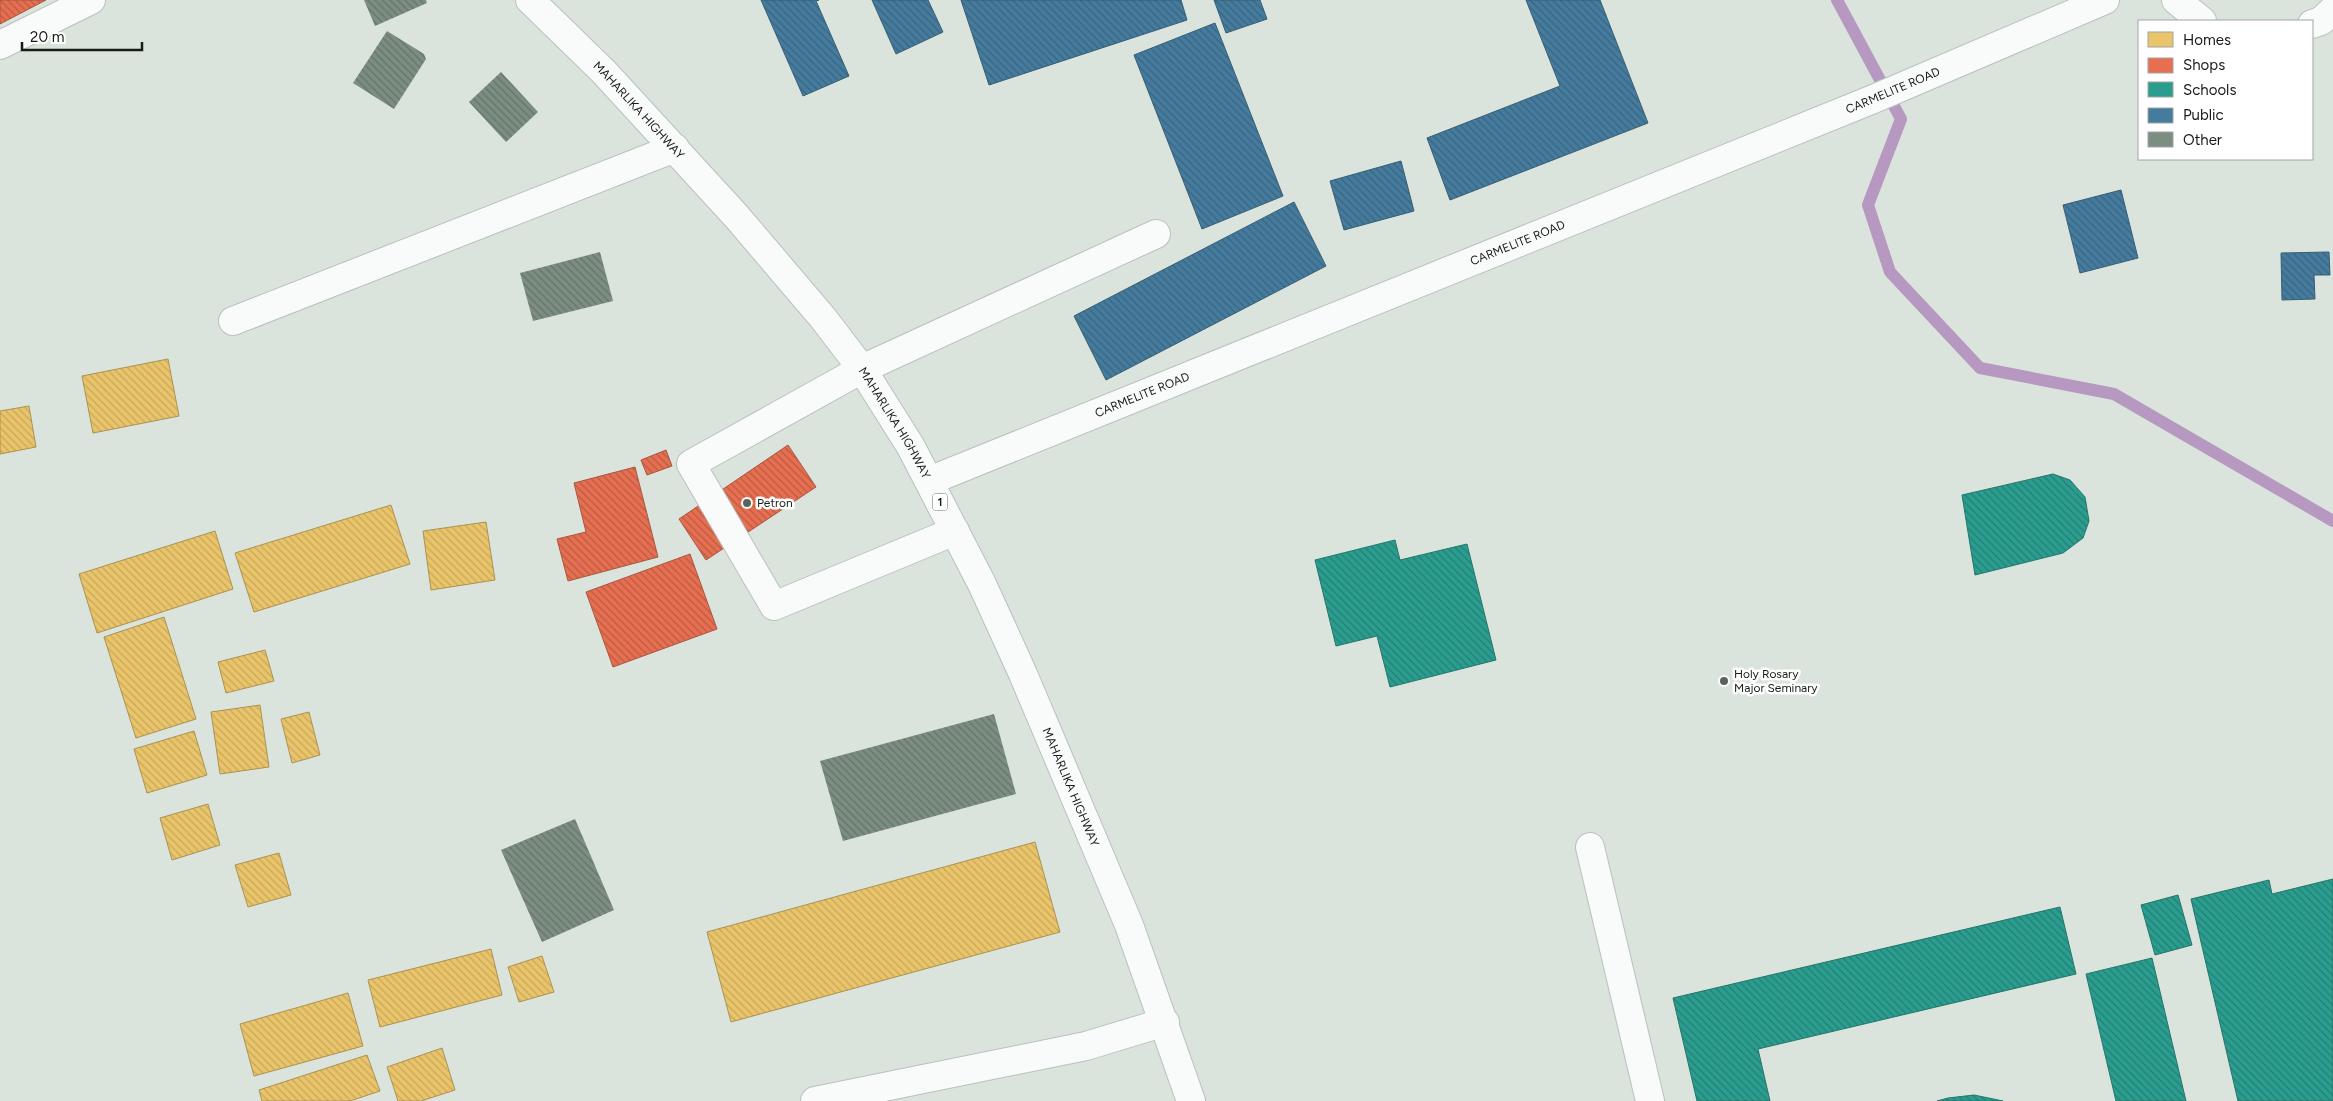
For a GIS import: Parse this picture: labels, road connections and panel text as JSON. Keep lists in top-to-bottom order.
{
  "streets": {
    "main road": ["CARMELITE ROAD", "MAHARLIKA HIGHWAY", "1"]
  },
  "crossings": [
    ["CARMELITE ROAD", "MAHARLIKA HIGHWAY"]
  ],
  "places": ["Petron", "Holy Rosary Major Seminary"],
  "legend": [
    "Homes",
    "Shops",
    "Schools",
    "Public",
    "Other"
  ],
  "scale_bar": "20 m"
}
